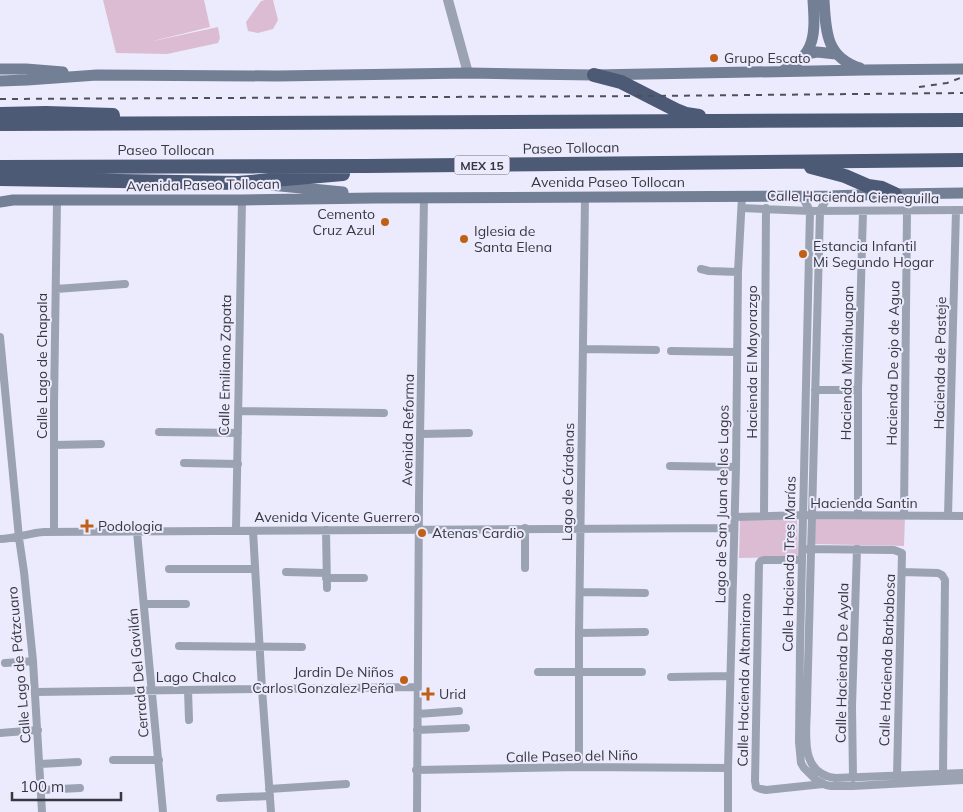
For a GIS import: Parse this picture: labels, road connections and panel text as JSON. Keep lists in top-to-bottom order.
{
  "streets": {
    "highway": ["Paseo Tollocan", "MEX 15"],
    "main road": ["Avenida Paseo Tollocan"],
    "street": [
      "Calle Hacienda Cieneguilla",
      "Hacienda El Mayorazgo",
      "Hacienda Mimiahuapan",
      "Hacienda De ojo de Agua",
      "Hacienda de Pasteje",
      "Calle Emiliano Zapata",
      "Calle Lago de Chapala",
      "Avenida Reforma",
      "Lago de Cárdenas",
      "Hacienda Santin",
      "Lago de San Juan de los Lagos",
      "Avenida Vicente Guerrero",
      "Calle Hacienda Tres Marías",
      "Calle Hacienda Barbabosa",
      "Calle Hacienda De Ayala",
      "Calle Lago de Pátzcuaro",
      "Cerrada Del Gavilán",
      "Lago Chalco",
      "Calle Hacienda Altamirano",
      "Calle Paseo del Niño"
    ]
  },
  "crossings": [
    ["Avenida Paseo Tollocan", "Calle Emiliano Zapata"],
    ["Avenida Paseo Tollocan", "Calle Lago de Chapala"],
    ["Avenida Paseo Tollocan", "Avenida Reforma"],
    ["Avenida Paseo Tollocan", "Lago de Cárdenas"],
    ["Avenida Paseo Tollocan", "Lago de San Juan de los Lagos"],
    ["Avenida Paseo Tollocan", "Calle Hacienda Tres Marías"],
    ["Calle Hacienda Cieneguilla", "Hacienda El Mayorazgo"],
    ["Calle Hacienda Cieneguilla", "Hacienda Mimiahuapan"],
    ["Calle Hacienda Cieneguilla", "Hacienda De ojo de Agua"],
    ["Calle Hacienda Cieneguilla", "Hacienda de Pasteje"],
    ["Calle Hacienda Cieneguilla", "Lago de San Juan de los Lagos"],
    ["Calle Hacienda Cieneguilla", "Calle Hacienda Tres Marías"],
    ["Hacienda El Mayorazgo", "Hacienda Santin"],
    ["Hacienda Mimiahuapan", "Hacienda Santin"],
    ["Hacienda De ojo de Agua", "Hacienda Santin"],
    ["Hacienda de Pasteje", "Hacienda Santin"],
    ["Calle Emiliano Zapata", "Avenida Vicente Guerrero"],
    ["Calle Lago de Chapala", "Avenida Vicente Guerrero"],
    ["Avenida Reforma", "Avenida Vicente Guerrero"],
    ["Avenida Reforma", "Lago Chalco"],
    ["Avenida Reforma", "Calle Paseo del Niño"],
    ["Lago de Cárdenas", "Avenida Vicente Guerrero"],
    ["Lago de Cárdenas", "Calle Paseo del Niño"],
    ["Hacienda Santin", "Lago de San Juan de los Lagos"],
    ["Hacienda Santin", "Calle Hacienda Tres Marías"],
    ["Lago de San Juan de los Lagos", "Avenida Vicente Guerrero"],
    ["Lago de San Juan de los Lagos", "Calle Paseo del Niño"],
    ["Avenida Vicente Guerrero", "Calle Lago de Pátzcuaro"],
    ["Avenida Vicente Guerrero", "Cerrada Del Gavilán"],
    ["Calle Hacienda Tres Marías", "Calle Hacienda Barbabosa"],
    ["Calle Hacienda Tres Marías", "Calle Hacienda De Ayala"],
    ["Calle Hacienda Tres Marías", "Calle Hacienda Altamirano"],
    ["Calle Hacienda Barbabosa", "Calle Hacienda De Ayala"],
    ["Calle Lago de Pátzcuaro", "Lago Chalco"],
    ["Cerrada Del Gavilán", "Lago Chalco"]
  ],
  "places": {
    "other": [
      "Grupo Escato",
      "Cemento Cruz Azul",
      "Iglesia de Santa Elena",
      "Estancia Infantil Mi Segundo Hogar",
      "Atenas Cardio",
      "Jardin De Niños Carlos Gonzalez Peña"
    ],
    "health": ["Podologia", "Urid"]
  },
  "scale_bar": "100 m"
}
